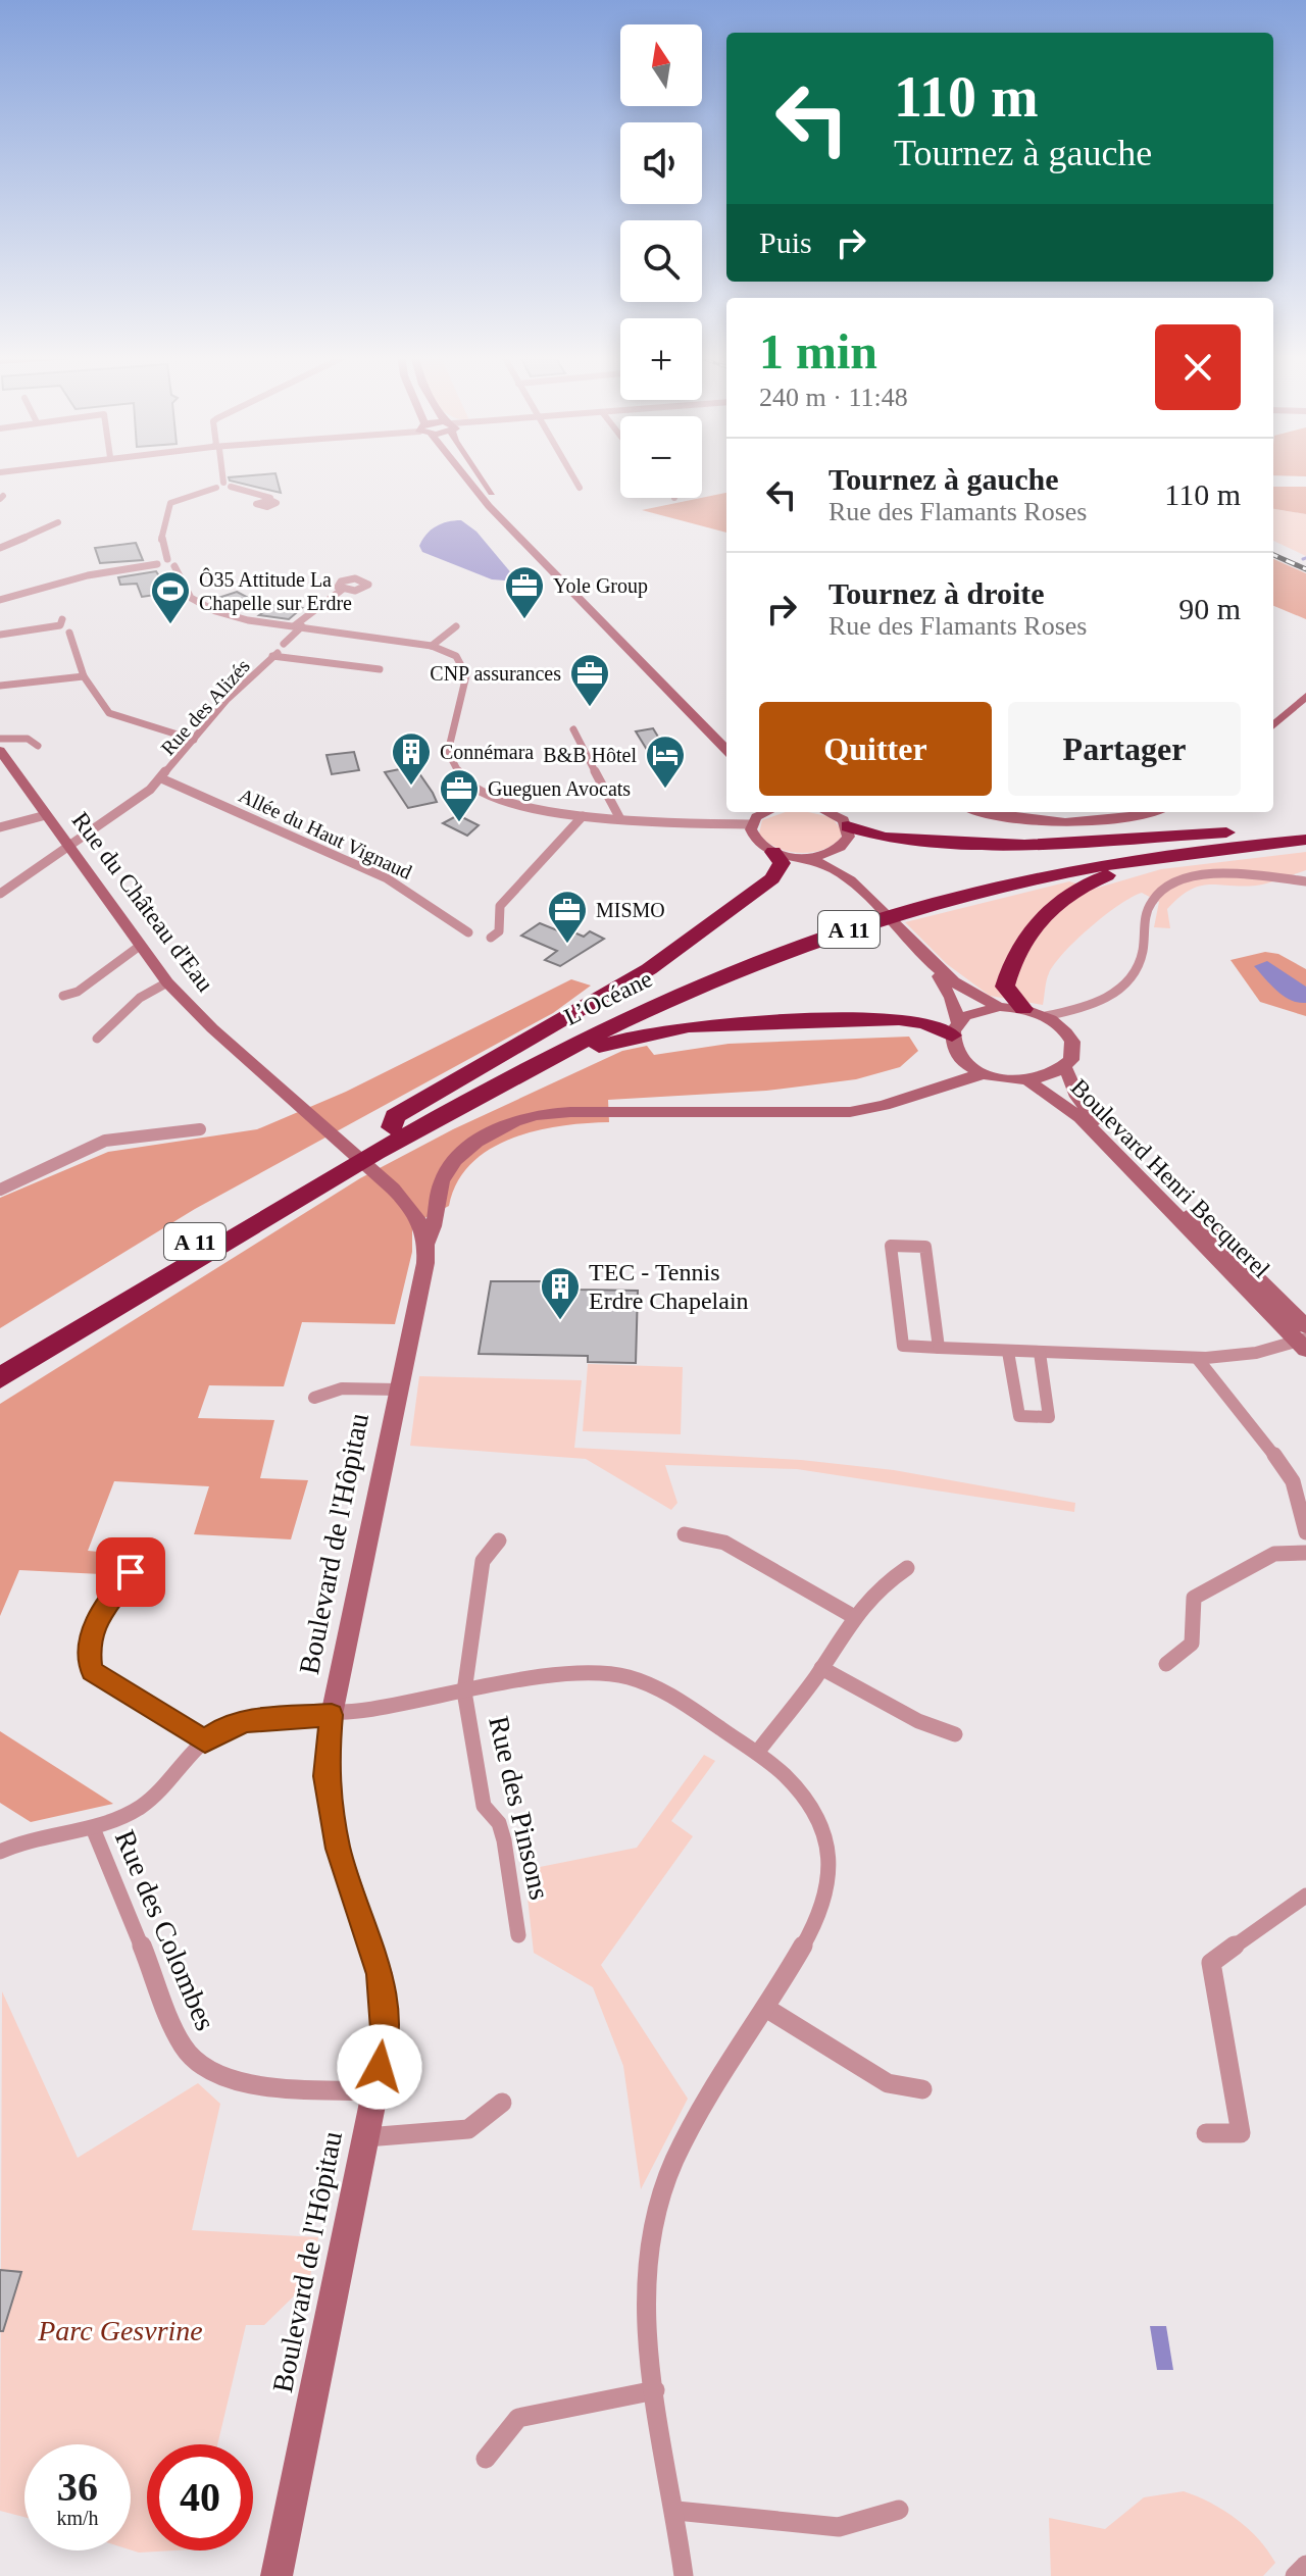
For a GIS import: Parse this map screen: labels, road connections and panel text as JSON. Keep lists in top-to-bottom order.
{
  "streets": {
    "highway": ["A 11", "L’Océane"],
    "main road": ["Rue du Château d'Eau", "Boulevard Henri Becquerel", "Boulevard de l'Hôpitau"],
    "street": [
      "Rue des Alizés",
      "Allée du Haut Vignaud",
      "Rue des Pinsons",
      "Rue des Colombes"
    ]
  },
  "crossings": [
    ["Rue des Alizés", "Allée du Haut Vignaud"],
    ["Rue des Alizés", "Rue du Château d'Eau"],
    ["Rue du Château d'Eau", "Boulevard de l'Hôpitau"],
    ["Boulevard Henri Becquerel", "Boulevard de l'Hôpitau"],
    ["Boulevard de l'Hôpitau", "Rue des Pinsons"],
    ["Boulevard de l'Hôpitau", "Rue des Colombes"]
  ],
  "parks": ["Parc Gesvrine"],
  "places": {
    "office": [
      "Yole Group",
      "CNP assurances",
      "Gueguen Avocats",
      "MISMO"
    ],
    "sports": ["Ô35 Attitude La Chapelle sur Erdre"],
    "building": ["Connémara", "TEC - Tennis Erdre Chapelain"],
    "hotel": ["B&B Hôtel"]
  },
  "north": "top",
  "page": {
    "map_buttons": ["+", "−"],
    "turn": ["110 m", "Tournez à gauche"],
    "then": "Puis",
    "heading": ["1 min", "240 m · 11:48"],
    "list": [
      {
        "name": "Tournez à gauche",
        "note": "Rue des Flamants Roses",
        "value": "110 m"
      },
      {
        "name": "Tournez à droite",
        "note": "Rue des Flamants Roses",
        "value": "90 m"
      }
    ],
    "buttons": ["Quitter", "Partager"],
    "speed": "36 km/h",
    "limit": "40"
  }
}
